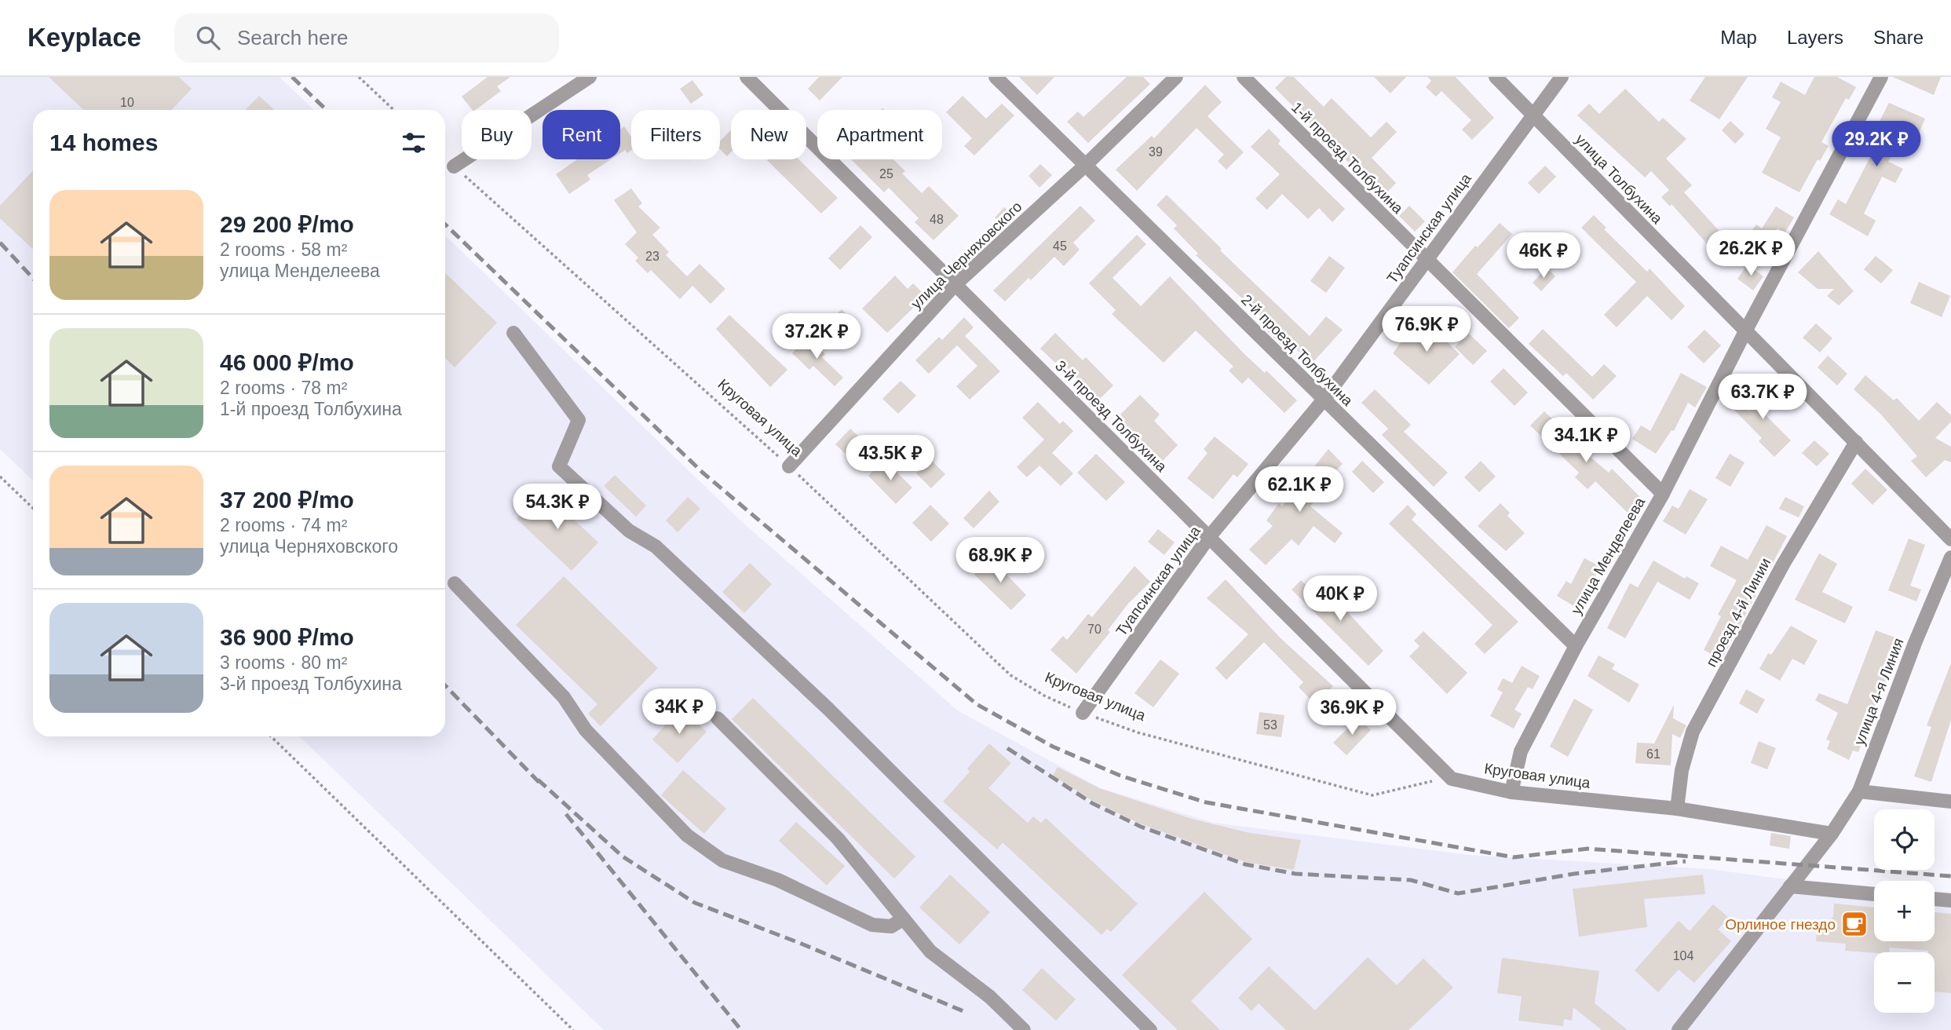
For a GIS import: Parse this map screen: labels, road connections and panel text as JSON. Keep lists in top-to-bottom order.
{
  "streets": {
    "street": [
      "1-й проезд Толбухина",
      "улица Толбухина",
      "Туапсинская улица",
      "улица Черняховского",
      "2-й проезд Толбухина",
      "3-й проезд Толбухина",
      "Круговая улица",
      "улица Менделеева",
      "проезд 4-й Линии",
      "улица 4-я Линия"
    ]
  },
  "crossings": [
    ["1-й проезд Толбухина", "Туапсинская улица"],
    ["1-й проезд Толбухина", "улица Менделеева"],
    ["улица Толбухина", "Туапсинская улица"],
    ["улица Толбухина", "улица Менделеева"],
    ["улица Толбухина", "проезд 4-й Линии"],
    ["Туапсинская улица", "2-й проезд Толбухина"],
    ["Туапсинская улица", "3-й проезд Толбухина"],
    ["Туапсинская улица", "Круговая улица"],
    ["улица Черняховского", "2-й проезд Толбухина"],
    ["улица Черняховского", "3-й проезд Толбухина"],
    ["улица Черняховского", "Круговая улица"],
    ["2-й проезд Толбухина", "улица Менделеева"],
    ["3-й проезд Толбухина", "Круговая улица"],
    ["Круговая улица", "улица Менделеева"],
    ["Круговая улица", "проезд 4-й Линии"],
    ["Круговая улица", "улица 4-я Линия"]
  ],
  "places": {
    "cafe": ["Орлиное гнездо"]
  },
  "house_numbers": [
    "10",
    "39",
    "25",
    "48",
    "45",
    "23",
    "70",
    "53",
    "61",
    "104"
  ],
  "page": {
    "header": "Keyplace",
    "search": "Search here",
    "nav": ["Map", "Layers", "Share"],
    "chip": [
      "Buy",
      "Rent",
      "Filters",
      "New",
      "Apartment"
    ],
    "heading": "14 homes",
    "price": [
      "29.2K ₽",
      "26.2K ₽",
      "46K ₽",
      "76.9K ₽",
      "37.2K ₽",
      "63.7K ₽",
      "34.1K ₽",
      "43.5K ₽",
      "62.1K ₽",
      "54.3K ₽",
      "68.9K ₽",
      "40K ₽",
      "34K ₽",
      "36.9K ₽"
    ],
    "list": [
      {
        "name": "29 200 ₽/mo",
        "note": "2 rooms · 58 m² · улица Менделеева"
      },
      {
        "name": "46 000 ₽/mo",
        "note": "2 rooms · 78 m² · 1-й проезд Толбухина"
      },
      {
        "name": "37 200 ₽/mo",
        "note": "2 rooms · 74 m² · улица Черняховского"
      },
      {
        "name": "36 900 ₽/mo",
        "note": "3 rooms · 80 m² · 3-й проезд Толбухина"
      }
    ],
    "map_buttons": ["+", "−"]
  }
}
